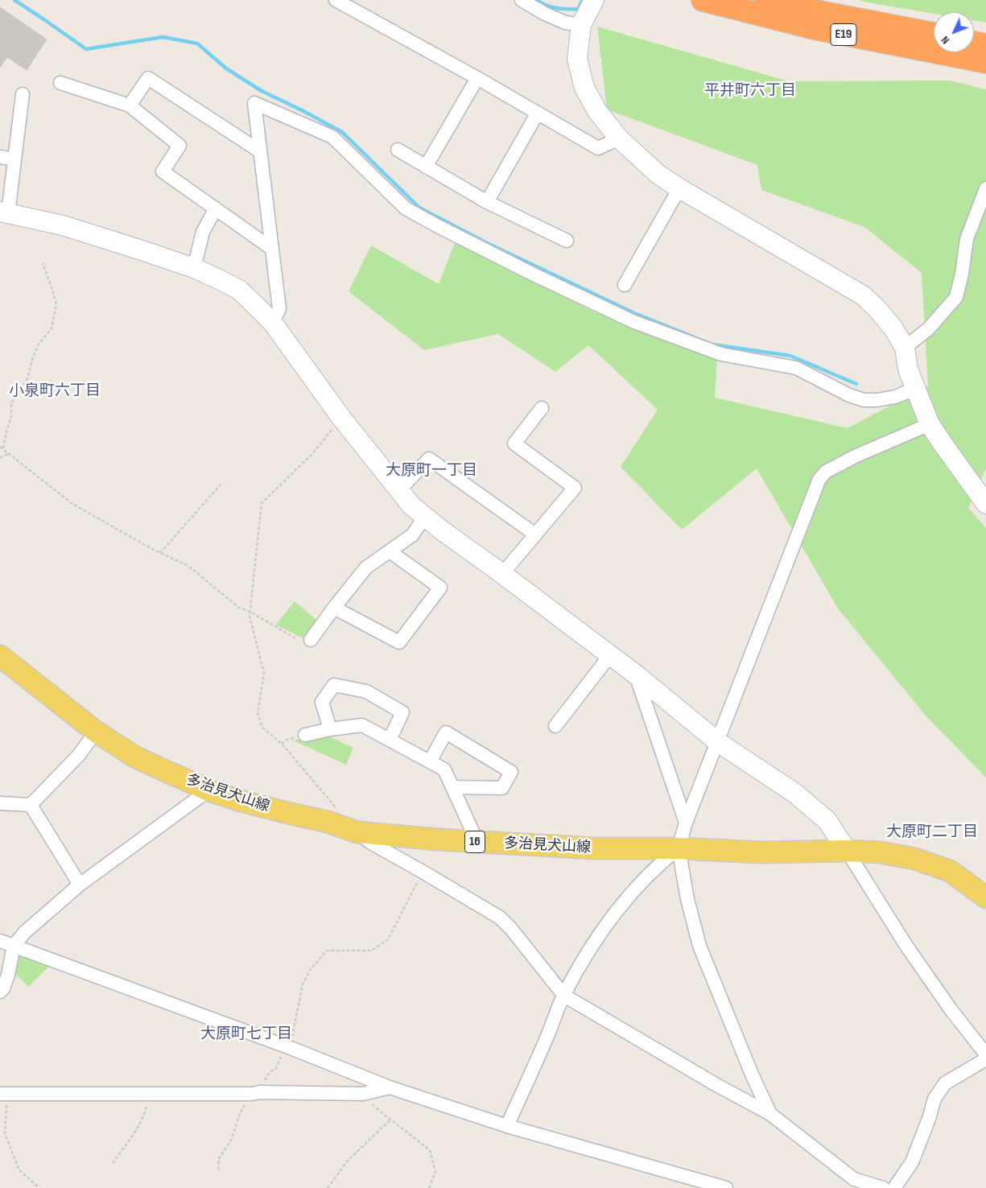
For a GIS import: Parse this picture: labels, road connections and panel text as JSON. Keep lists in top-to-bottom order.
{
  "streets": {
    "highway": ["E19"],
    "main road": ["多治見犬山線", "16"]
  },
  "districts": [
    "平井町六丁目",
    "小泉町六丁目",
    "大原町一丁目",
    "大原町二丁目",
    "大原町七丁目"
  ],
  "north": "bottom left"
}
